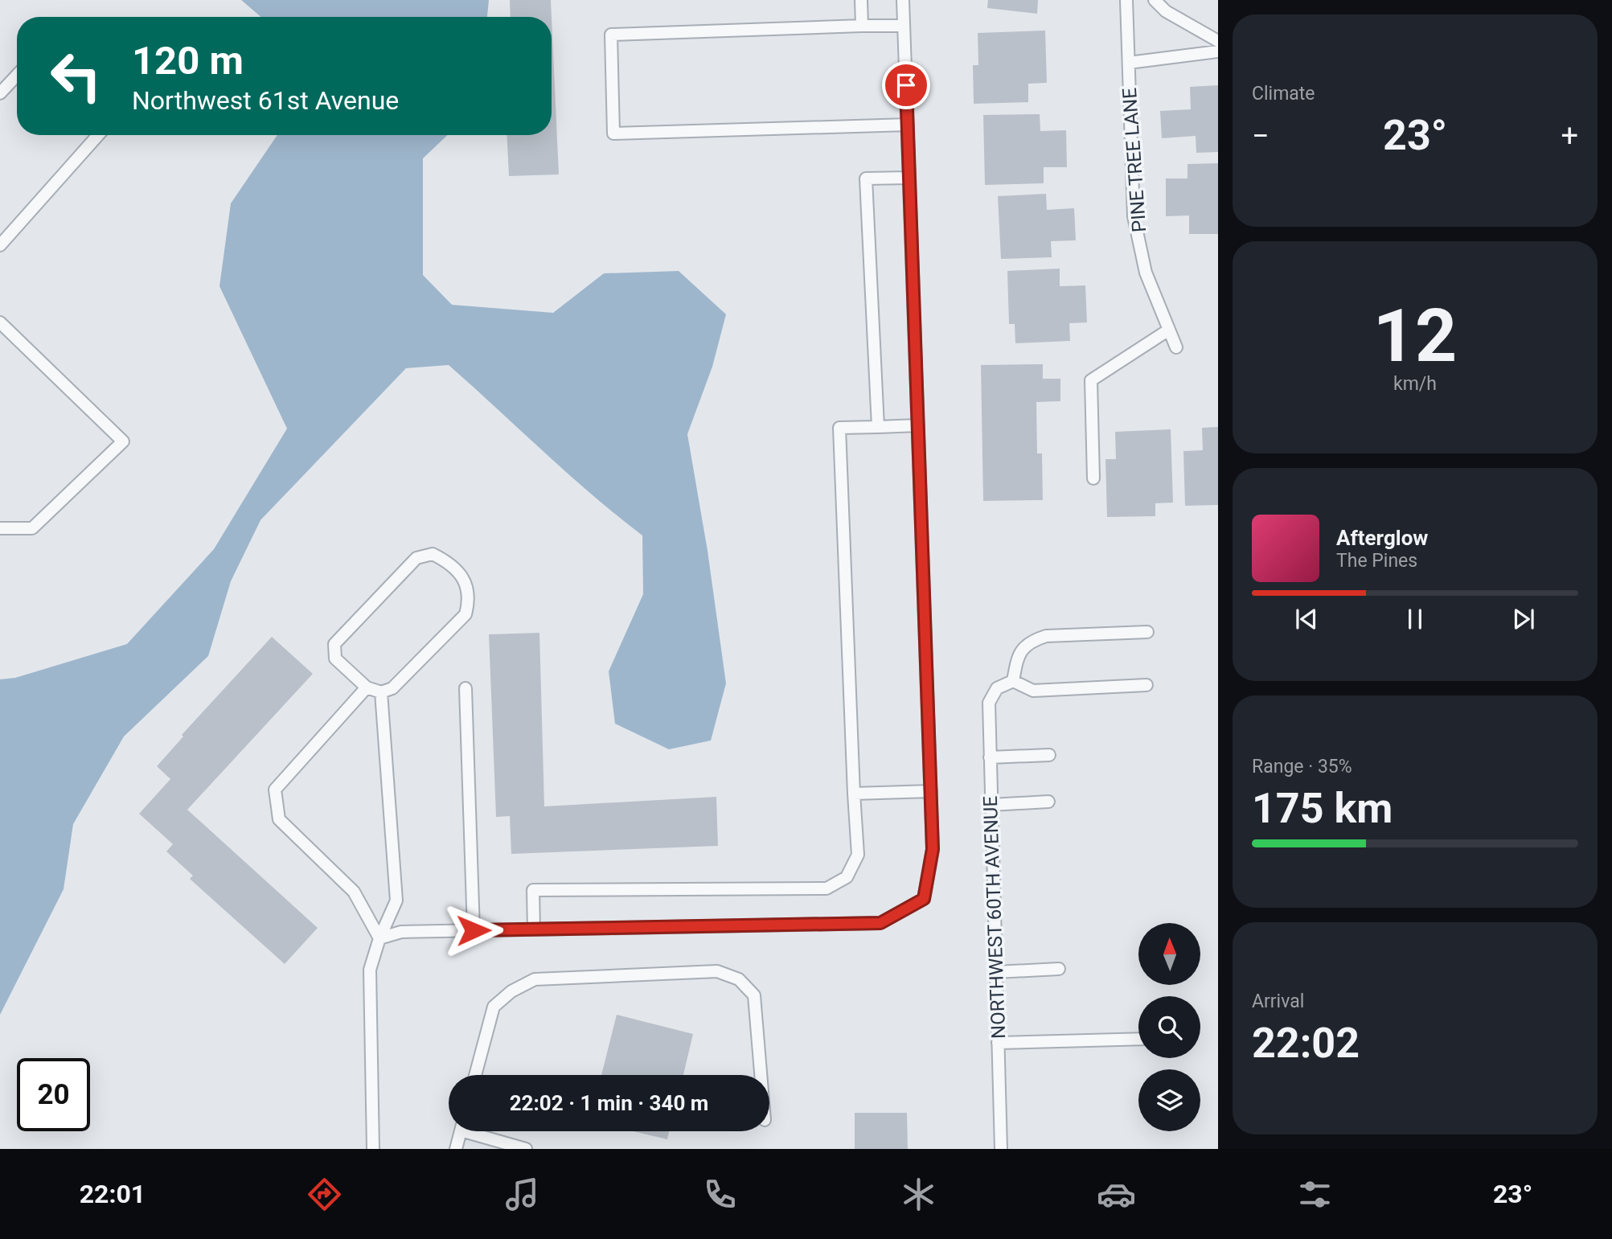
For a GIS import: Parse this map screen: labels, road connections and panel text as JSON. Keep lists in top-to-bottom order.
{
  "streets": {
    "lane": ["PINE TREE LANE", "NORTHWEST 60TH AVENUE"]
  },
  "north": "top",
  "page": {
    "tile": [
      "Climate",
      ["12", "km/h"],
      ["Range · 35%", "175 km"],
      ["Arrival", "22:02"]
    ],
    "turn": ["120 m", "Northwest 61st Avenue"],
    "heat": ["−", "23°", "+"],
    "song": ["Afterglow", "The Pines"],
    "limit": "20",
    "trip": "22:02 · 1 min · 340 m",
    "tabs": ["22:01", "23°"]
  }
}
